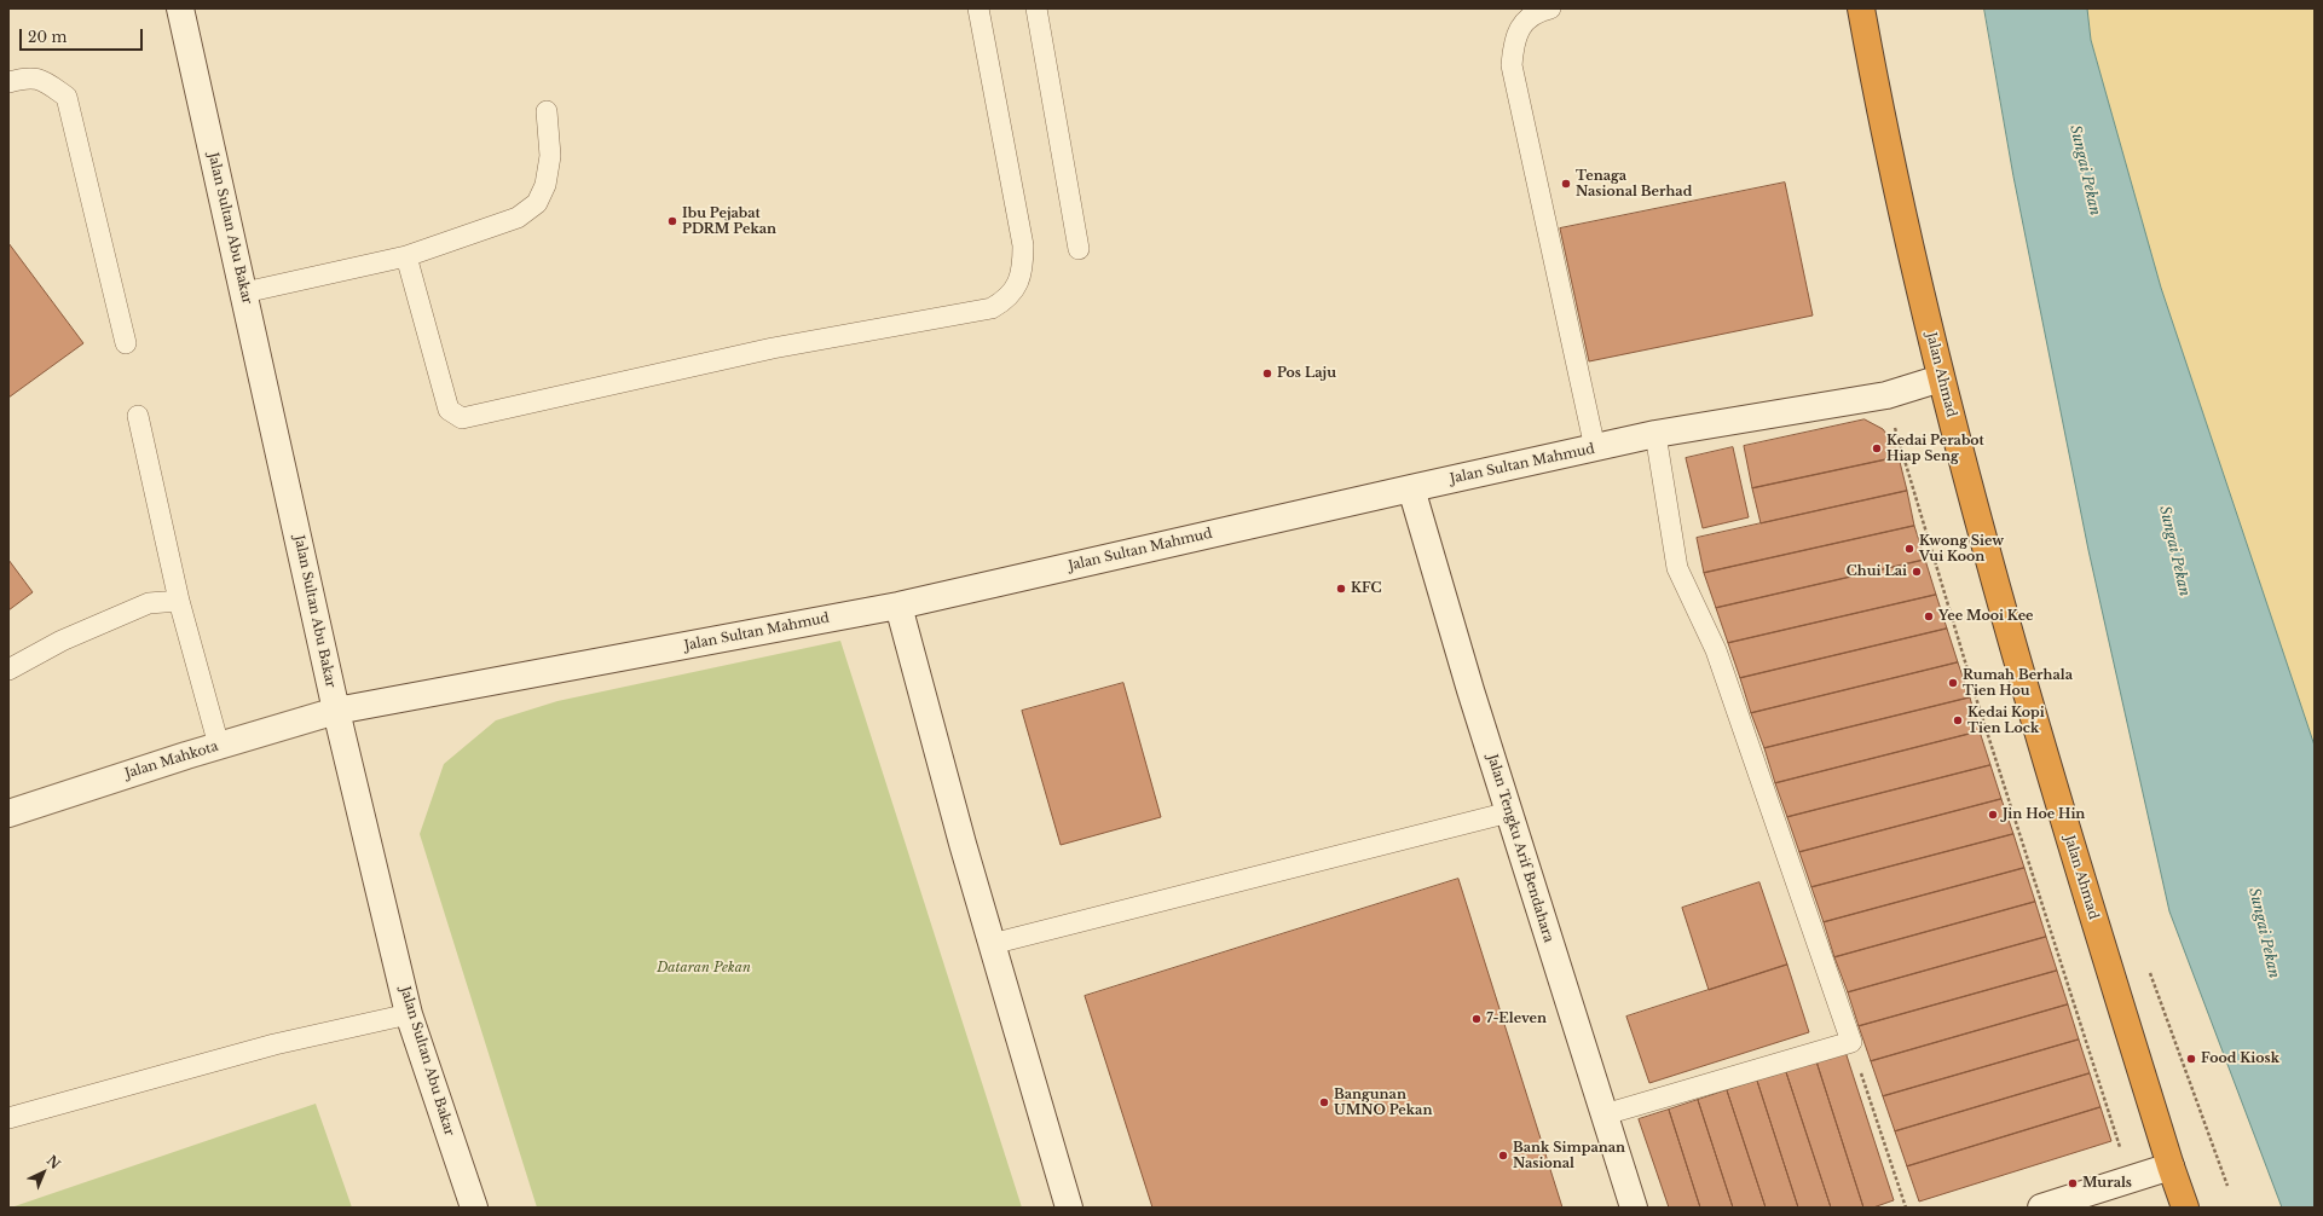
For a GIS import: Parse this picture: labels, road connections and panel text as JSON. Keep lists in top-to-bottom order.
{
  "streets": {
    "highway": ["Jalan Ahmad"],
    "street": [
      "Jalan Sultan Abu Bakar",
      "Jalan Sultan Mahmud",
      "Jalan Mahkota",
      "Jalan Tengku Arif Bendahara"
    ]
  },
  "crossings": [
    ["Jalan Sultan Abu Bakar", "Jalan Sultan Mahmud"],
    ["Jalan Sultan Abu Bakar", "Jalan Mahkota"],
    ["Jalan Ahmad", "Jalan Sultan Mahmud"],
    ["Jalan Sultan Mahmud", "Jalan Mahkota"],
    ["Jalan Sultan Mahmud", "Jalan Tengku Arif Bendahara"]
  ],
  "water": ["Sungai Pekan"],
  "parks": ["Dataran Pekan"],
  "places": [
    "Tenaga Nasional Berhad",
    "Ibu Pejabat PDRM Pekan",
    "Pos Laju",
    "Kedai Perabot Hiap Seng",
    "Kwong Siew Vui Koon",
    "Chui Lai",
    "KFC",
    "Yee Mooi Kee",
    "Rumah Berhala Tien Hou",
    "Kedai Kopi Tien Lock",
    "Jin Hoe Hin",
    "7-Eleven",
    "Food Kiosk",
    "Bangunan UMNO Pekan",
    "Bank Simpanan Nasional",
    "Murals"
  ],
  "scale_bar": "20 m",
  "north": "top right"
}
